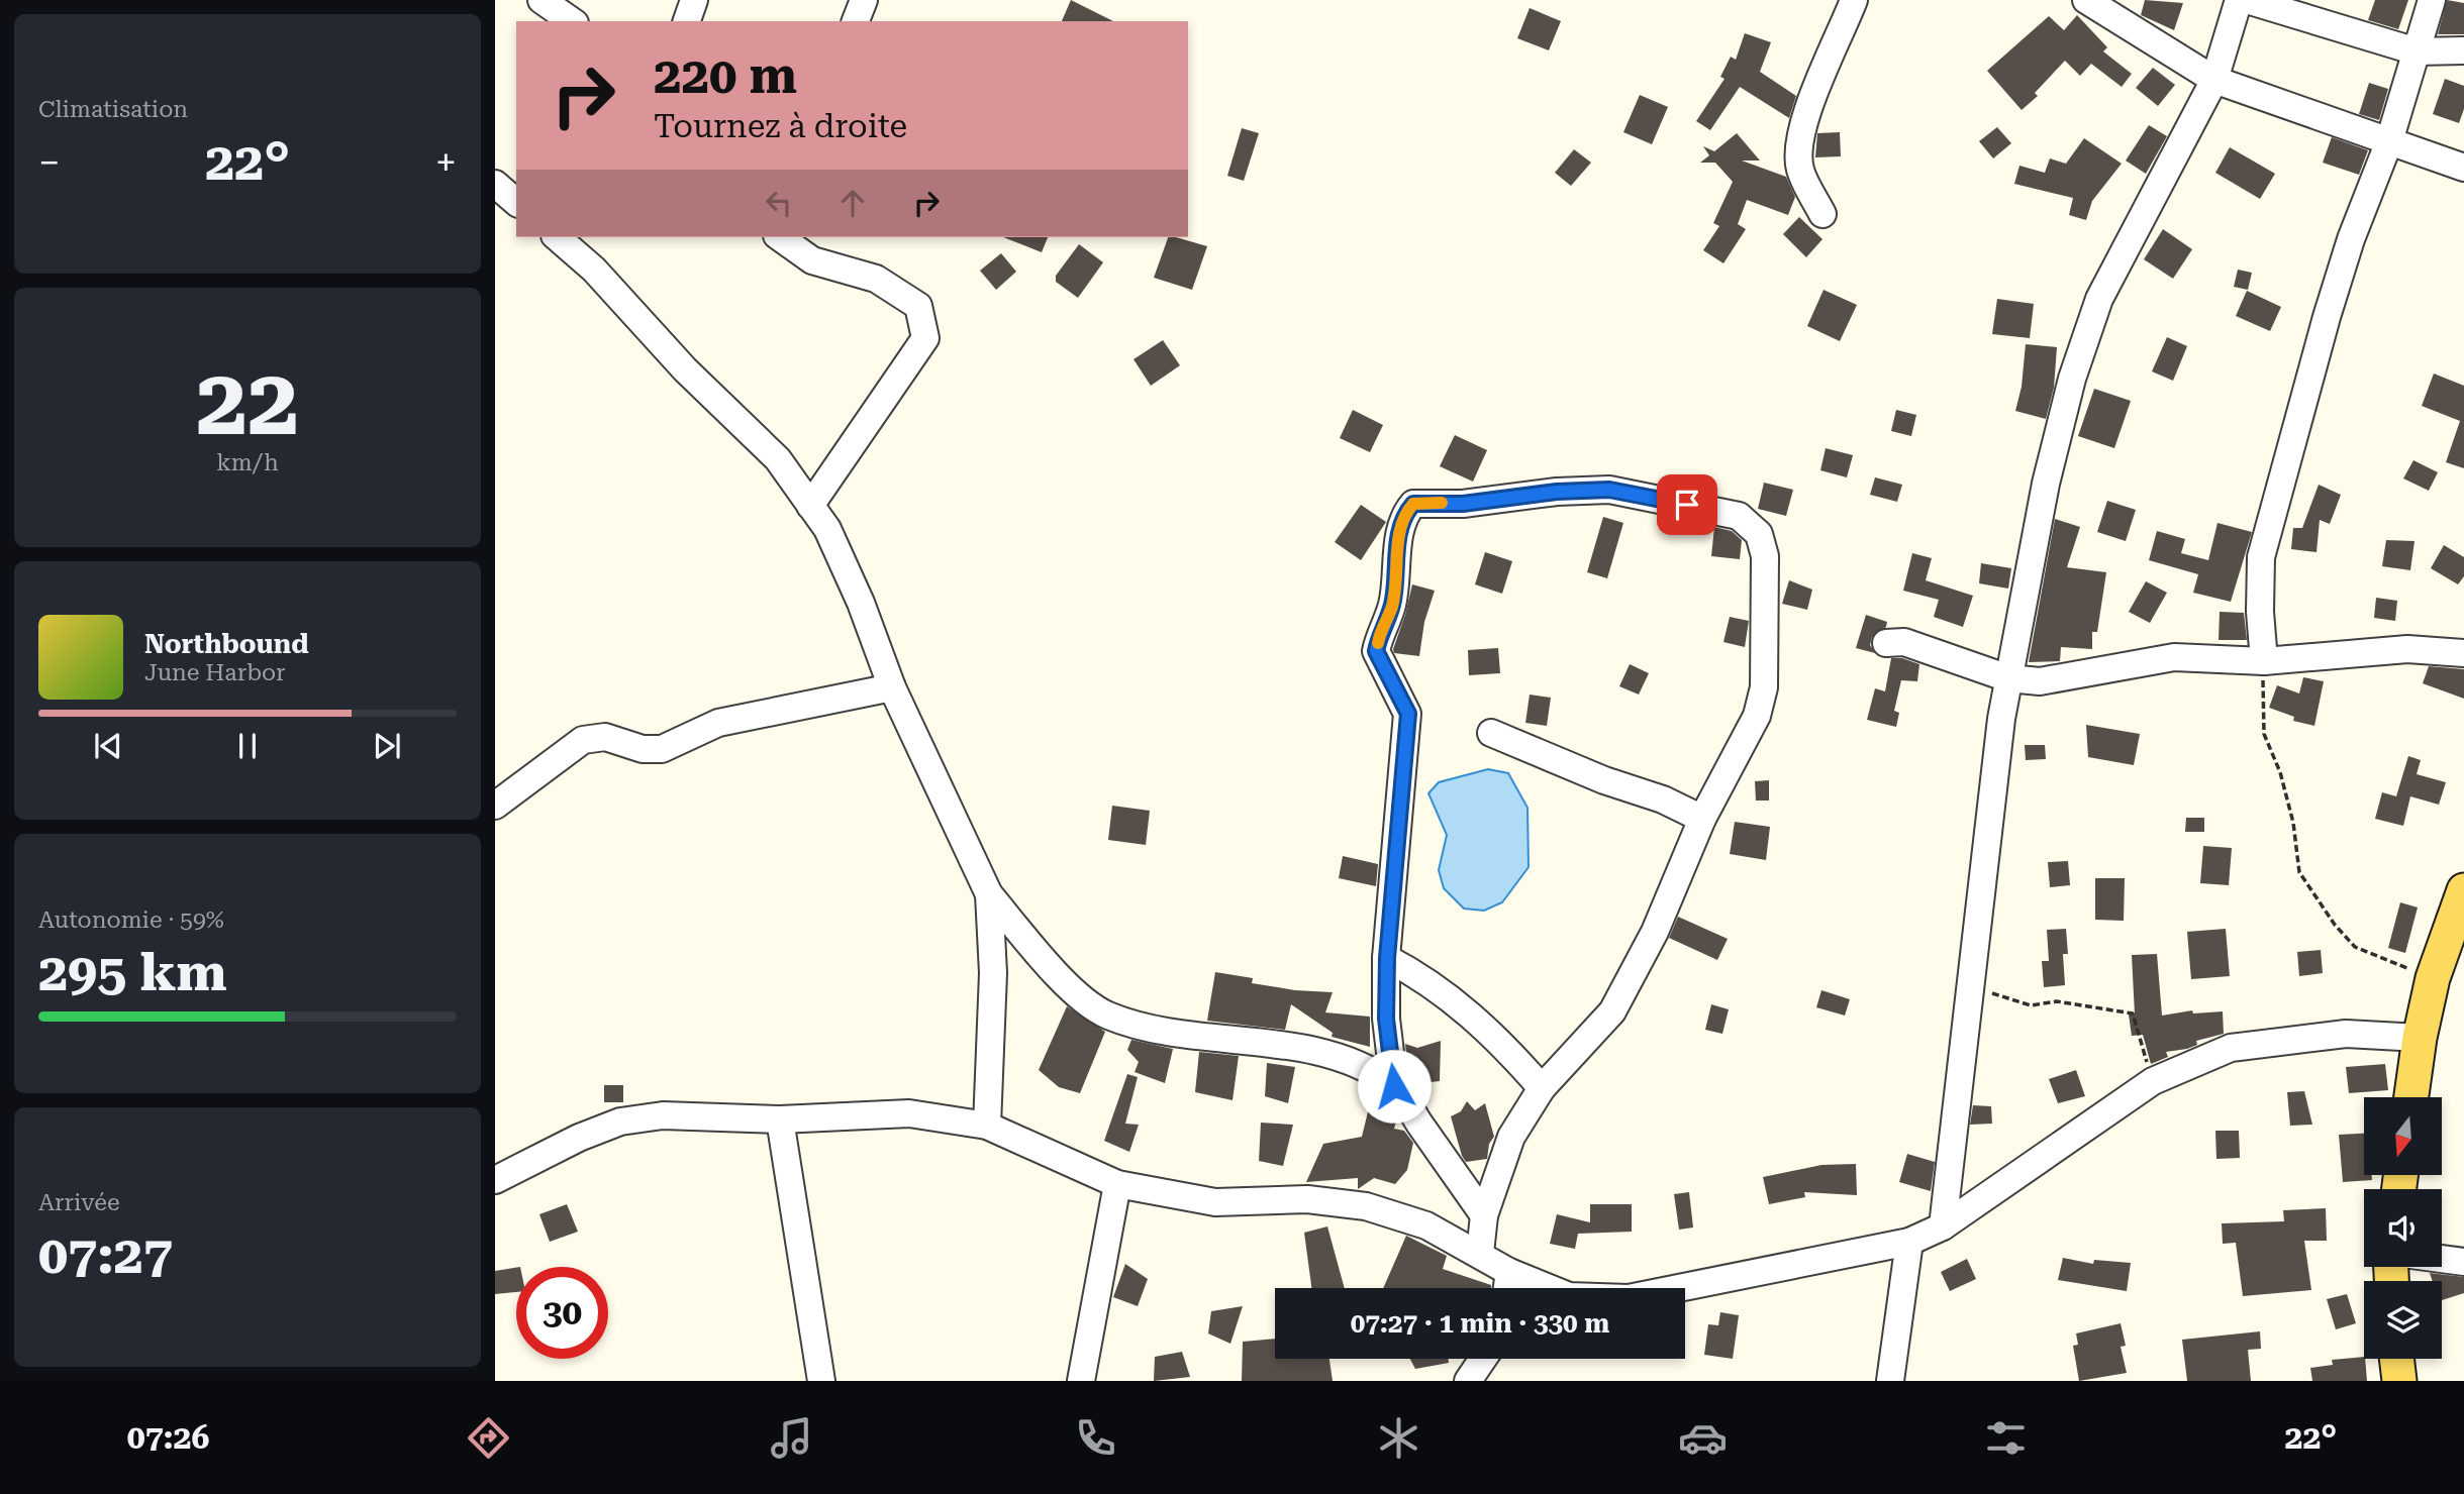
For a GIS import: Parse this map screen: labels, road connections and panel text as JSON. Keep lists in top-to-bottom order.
{
  "north": "bottom",
  "page": {
    "tile": [
      "Climatisation",
      ["22", "km/h"],
      ["Autonomie · 59%", "295 km"],
      ["Arrivée", "07:27"]
    ],
    "turn": ["220 m", "Tournez à droite"],
    "heat": ["−", "22°", "+"],
    "song": ["Northbound", "June Harbor"],
    "limit": "30",
    "trip": "07:27 · 1 min · 330 m",
    "tabs": ["07:26", "22°"]
  }
}
